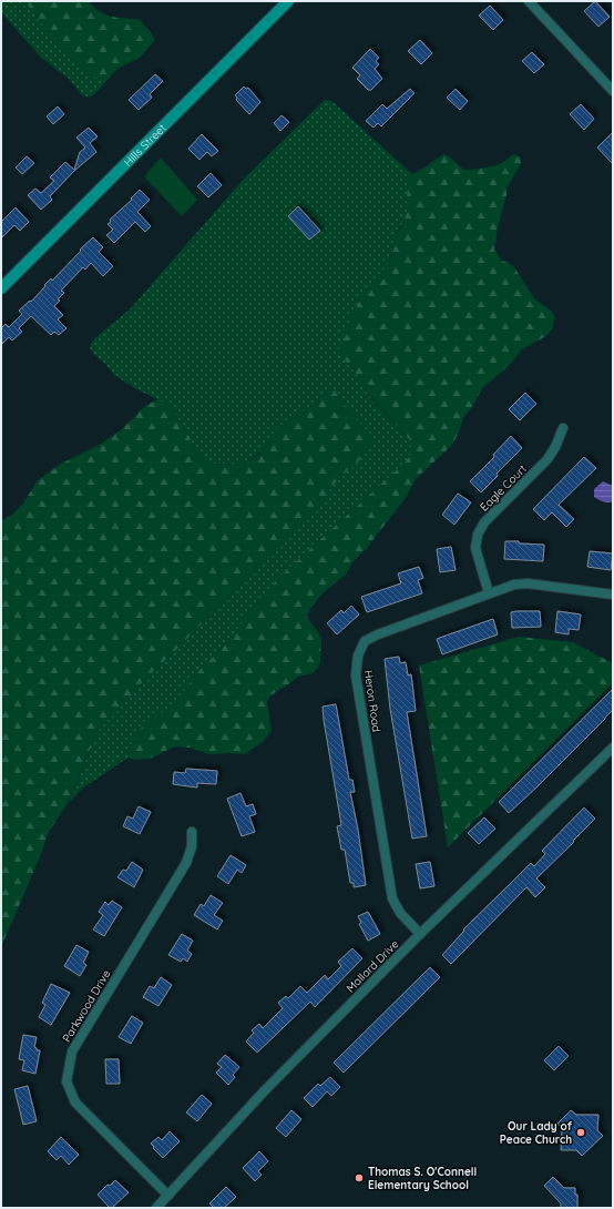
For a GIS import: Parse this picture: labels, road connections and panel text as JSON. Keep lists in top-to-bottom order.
{
  "streets": {
    "street": [
      "Hills Street",
      "Eagle Court",
      "Heron Road",
      "Mallard Drive",
      "Parkwood Drive"
    ]
  },
  "crossings": [
    ["Eagle Court", "Heron Road"],
    ["Heron Road", "Mallard Drive"],
    ["Mallard Drive", "Parkwood Drive"]
  ],
  "places": ["Our Lady of Peace Church", "Thomas S. O'Connell Elementary School"]
}
